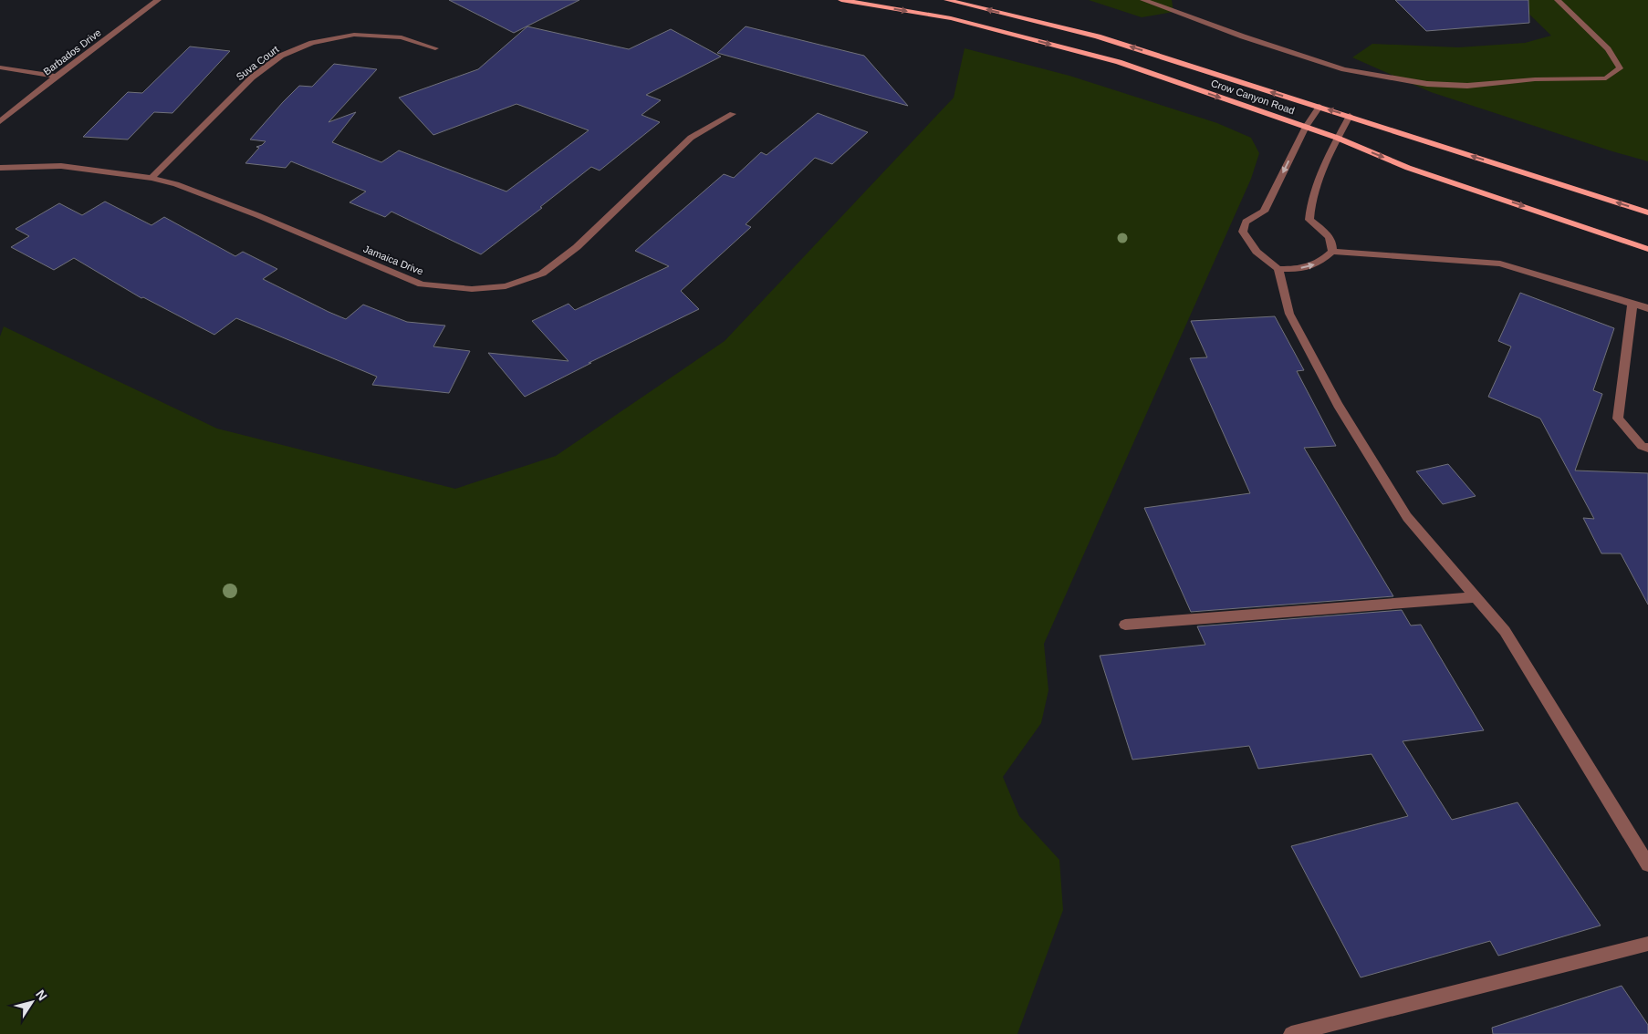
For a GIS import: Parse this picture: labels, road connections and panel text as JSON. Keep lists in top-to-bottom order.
{
  "streets": {
    "main road": ["Crow Canyon Road"],
    "street": ["Barbados Drive", "Suva Court", "Jamaica Drive"]
  },
  "crossings": [
    ["Suva Court", "Jamaica Drive"]
  ],
  "north": "top right"
}
